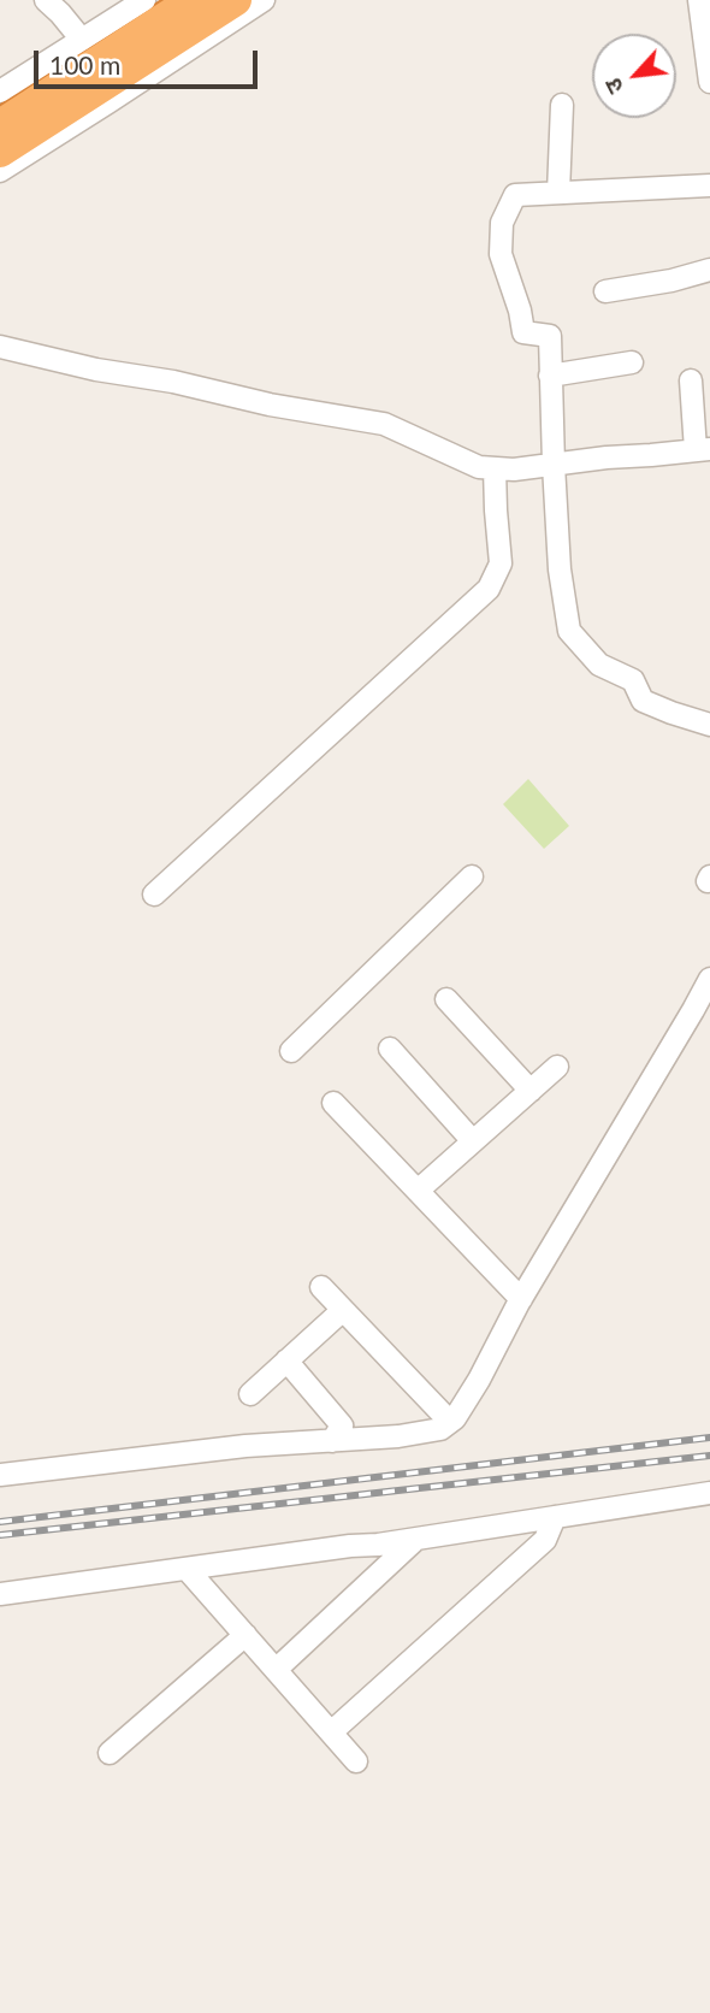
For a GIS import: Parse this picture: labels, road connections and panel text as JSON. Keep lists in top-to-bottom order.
{
  "scale_bar": "100 m",
  "north": "bottom left"
}
